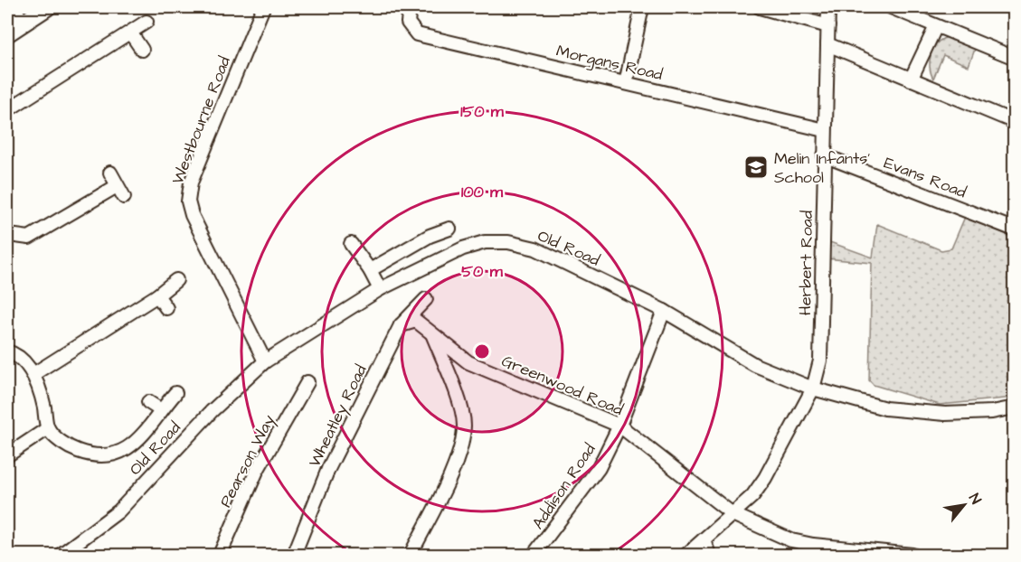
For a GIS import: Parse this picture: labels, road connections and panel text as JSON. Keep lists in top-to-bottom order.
{
  "streets": {
    "street": [
      "Morgans Road",
      "Westbourne Road",
      "Evans Road",
      "Old Road",
      "Herbert Road",
      "Greenwood Road",
      "Wheatley Road",
      "Pearson Way",
      "Addison Road"
    ]
  },
  "crossings": [
    ["Morgans Road", "Herbert Road"],
    ["Westbourne Road", "Old Road"],
    ["Evans Road", "Herbert Road"],
    ["Old Road", "Herbert Road"],
    ["Old Road", "Addison Road"],
    ["Herbert Road", "Greenwood Road"],
    ["Greenwood Road", "Wheatley Road"],
    ["Greenwood Road", "Addison Road"]
  ],
  "places": {
    "school or university": ["Melin Infants' School"]
  },
  "north": "top right",
  "rings": ["150 m", "100 m", "50 m"]
}
